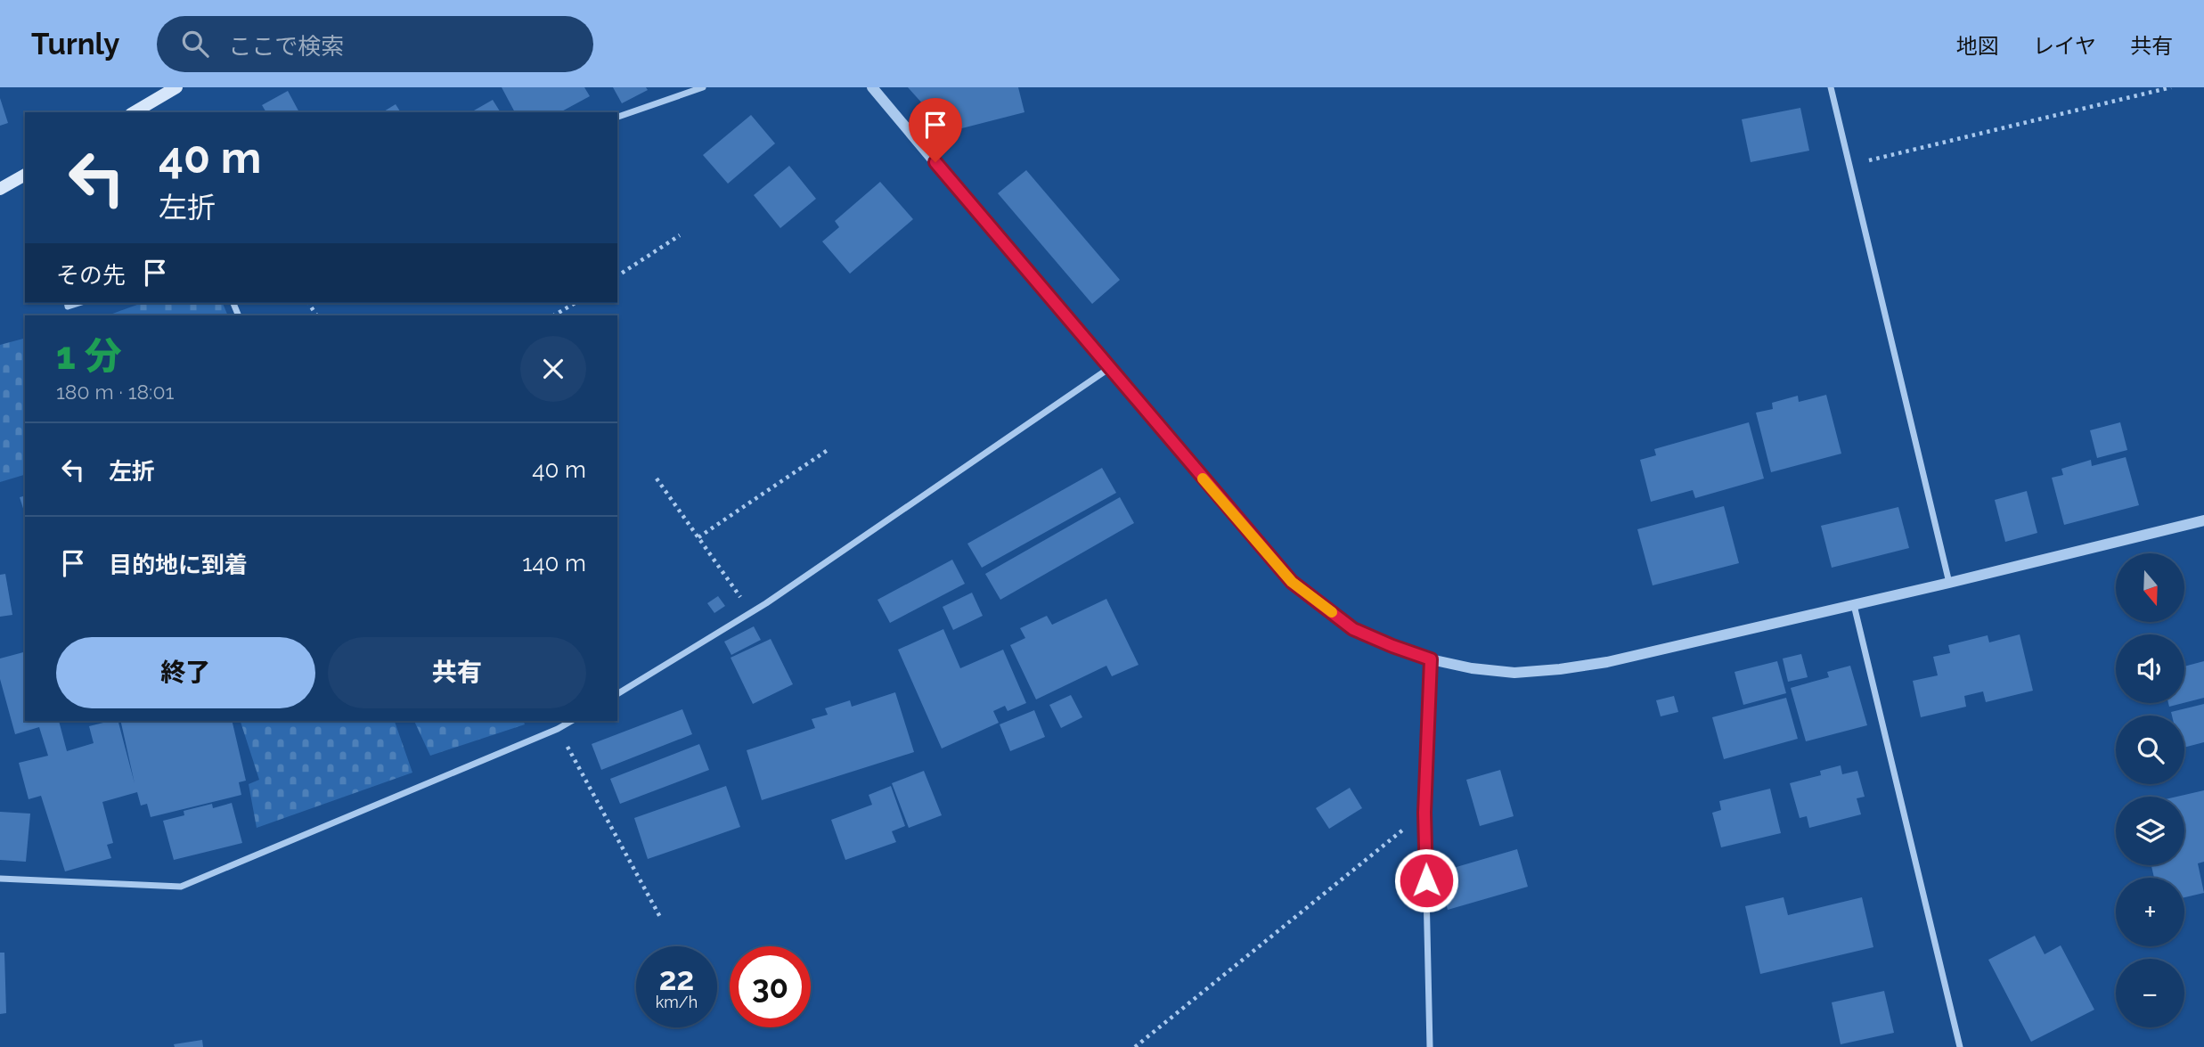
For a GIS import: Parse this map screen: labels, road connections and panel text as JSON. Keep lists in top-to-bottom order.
{
  "north": "bottom",
  "page": {
    "header": "Turnly",
    "search": "ここで検索",
    "nav": ["地図", "レイヤ", "共有"],
    "turn": ["40 m", "左折"],
    "then": "その先",
    "heading": ["1 分", "180 m · 18:01"],
    "list": [
      {
        "name": "左折",
        "value": "40 m"
      },
      {
        "name": "目的地に到着",
        "value": "140 m"
      }
    ],
    "map_buttons": ["+", "−"],
    "buttons": ["終了", "共有"],
    "speed": "22 km/h",
    "limit": "30"
  }
}
